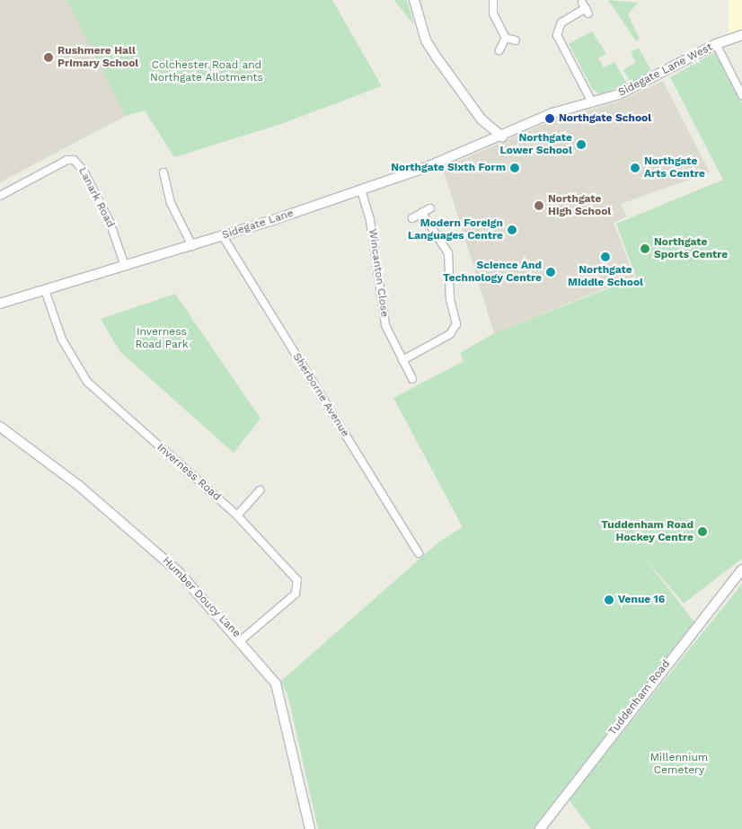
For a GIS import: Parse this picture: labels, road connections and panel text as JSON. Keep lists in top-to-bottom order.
{
  "streets": {
    "street": [
      "Sidegate Lane West",
      "Lanark Road",
      "Sidegate Lane",
      "Wincanton Close",
      "Sherborne Avenue",
      "Inverness Road",
      "Humber Doucy Lane",
      "Tuddenham Road"
    ]
  },
  "crossings": [
    ["Sidegate Lane West", "Sidegate Lane"],
    ["Lanark Road", "Sidegate Lane"],
    ["Sidegate Lane", "Wincanton Close"],
    ["Sidegate Lane", "Sherborne Avenue"],
    ["Sidegate Lane", "Inverness Road"],
    ["Inverness Road", "Humber Doucy Lane"]
  ],
  "parks": ["Colchester Road and Northgate Allotments", "Inverness Road Park", "Millennium Cemetery"],
  "places": [
    "Rushmere Hall Primary School",
    "Northgate School",
    "Northgate Lower School",
    "Northgate Sixth Form",
    "Northgate Arts Centre",
    "Northgate High School",
    "Modern Foreign Languages Centre",
    "Northgate Sports Centre",
    "Northgate Middle School",
    "Science And Technology Centre",
    "Tuddenham Road Hockey Centre",
    "Venue 16"
  ]
}
